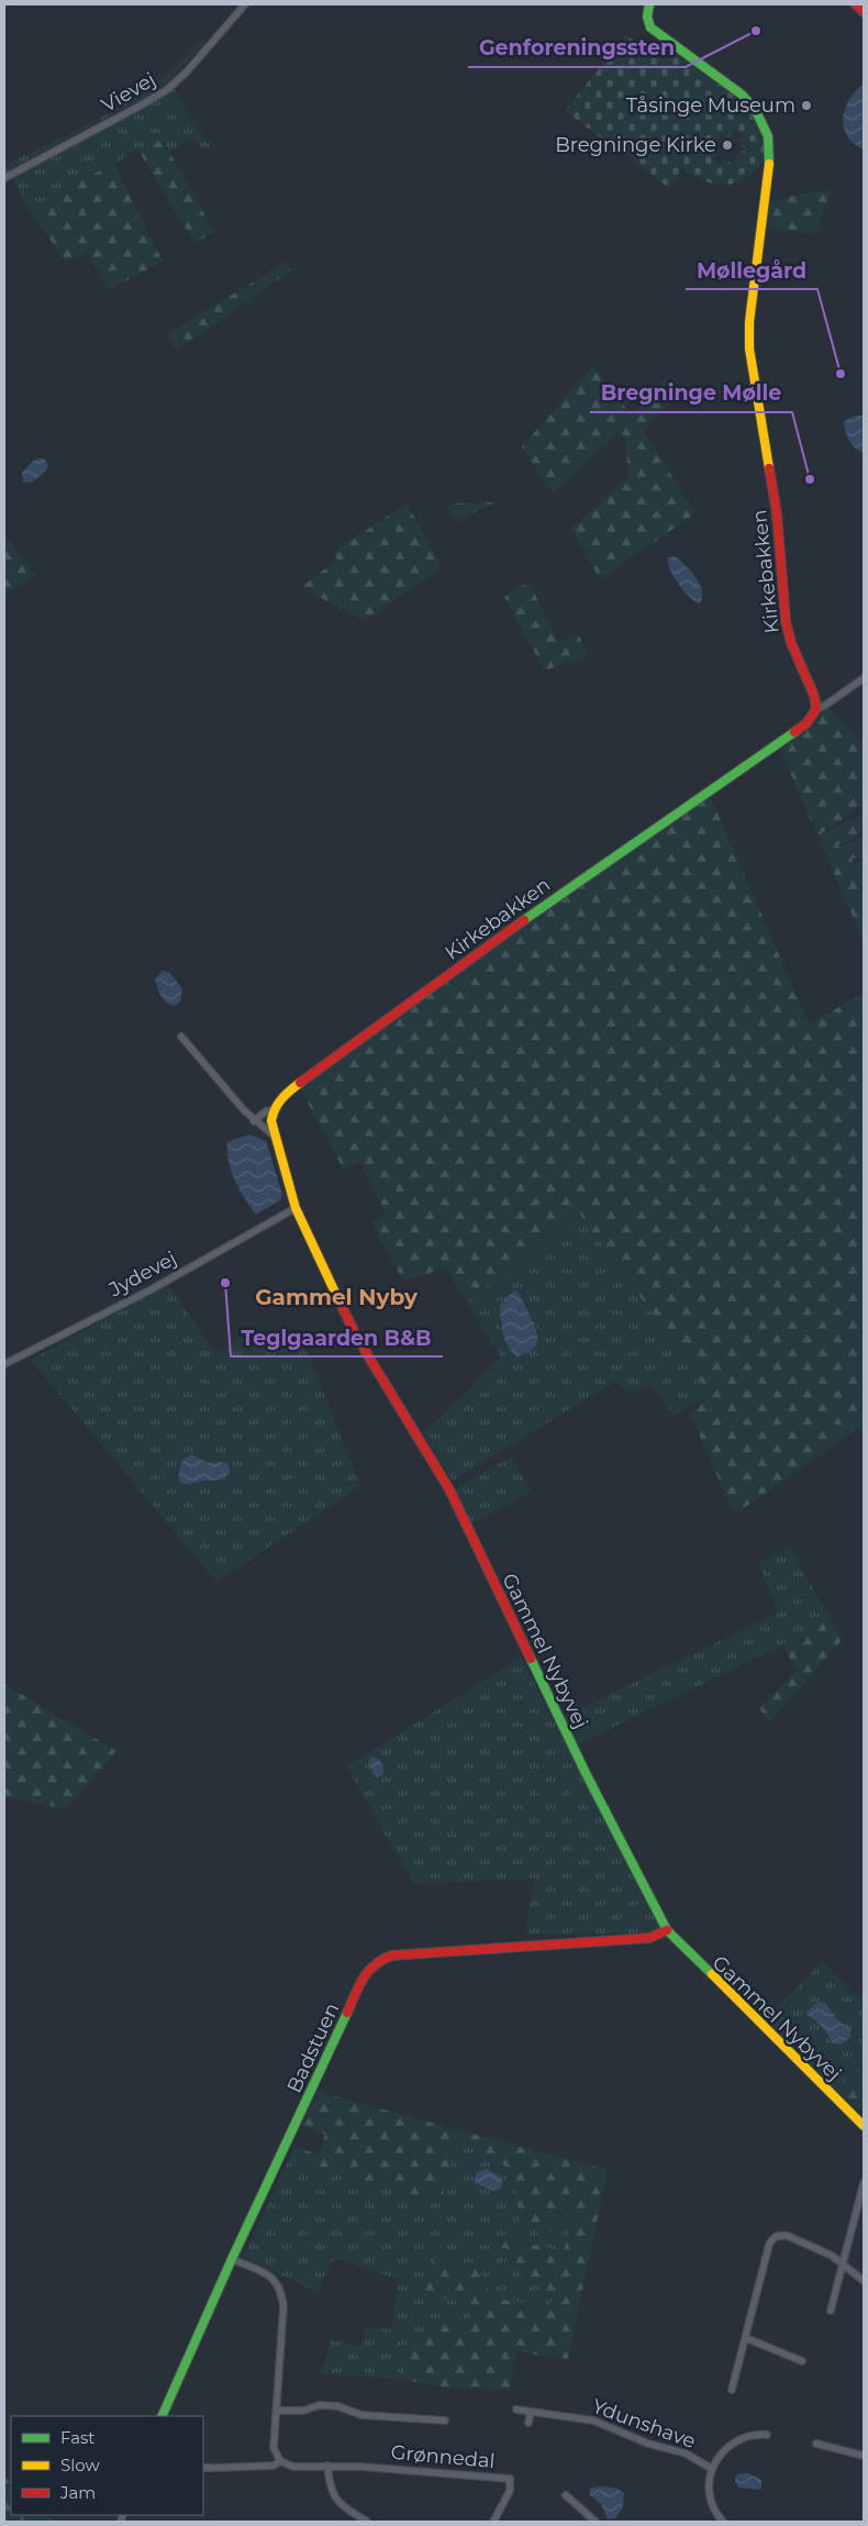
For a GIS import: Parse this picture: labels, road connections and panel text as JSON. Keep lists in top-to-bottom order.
{
  "streets": {
    "street": [
      "Vievej",
      "Kirkebakken",
      "Jydevej",
      "Gammel Nybyvej",
      "Badstuen",
      "Ydunshave",
      "Grønnedal"
    ]
  },
  "crossings": [
    ["Kirkebakken", "Gammel Nybyvej"],
    ["Jydevej", "Gammel Nybyvej"],
    ["Gammel Nybyvej", "Badstuen"]
  ],
  "districts": ["Gammel Nyby"],
  "places": [
    "Genforeningssten",
    "Tåsinge Museum",
    "Bregninge Kirke",
    "Møllegård",
    "Bregninge Mølle",
    "Teglgaarden B&B"
  ],
  "legend": ["Fast", "Slow", "Jam"]
}
